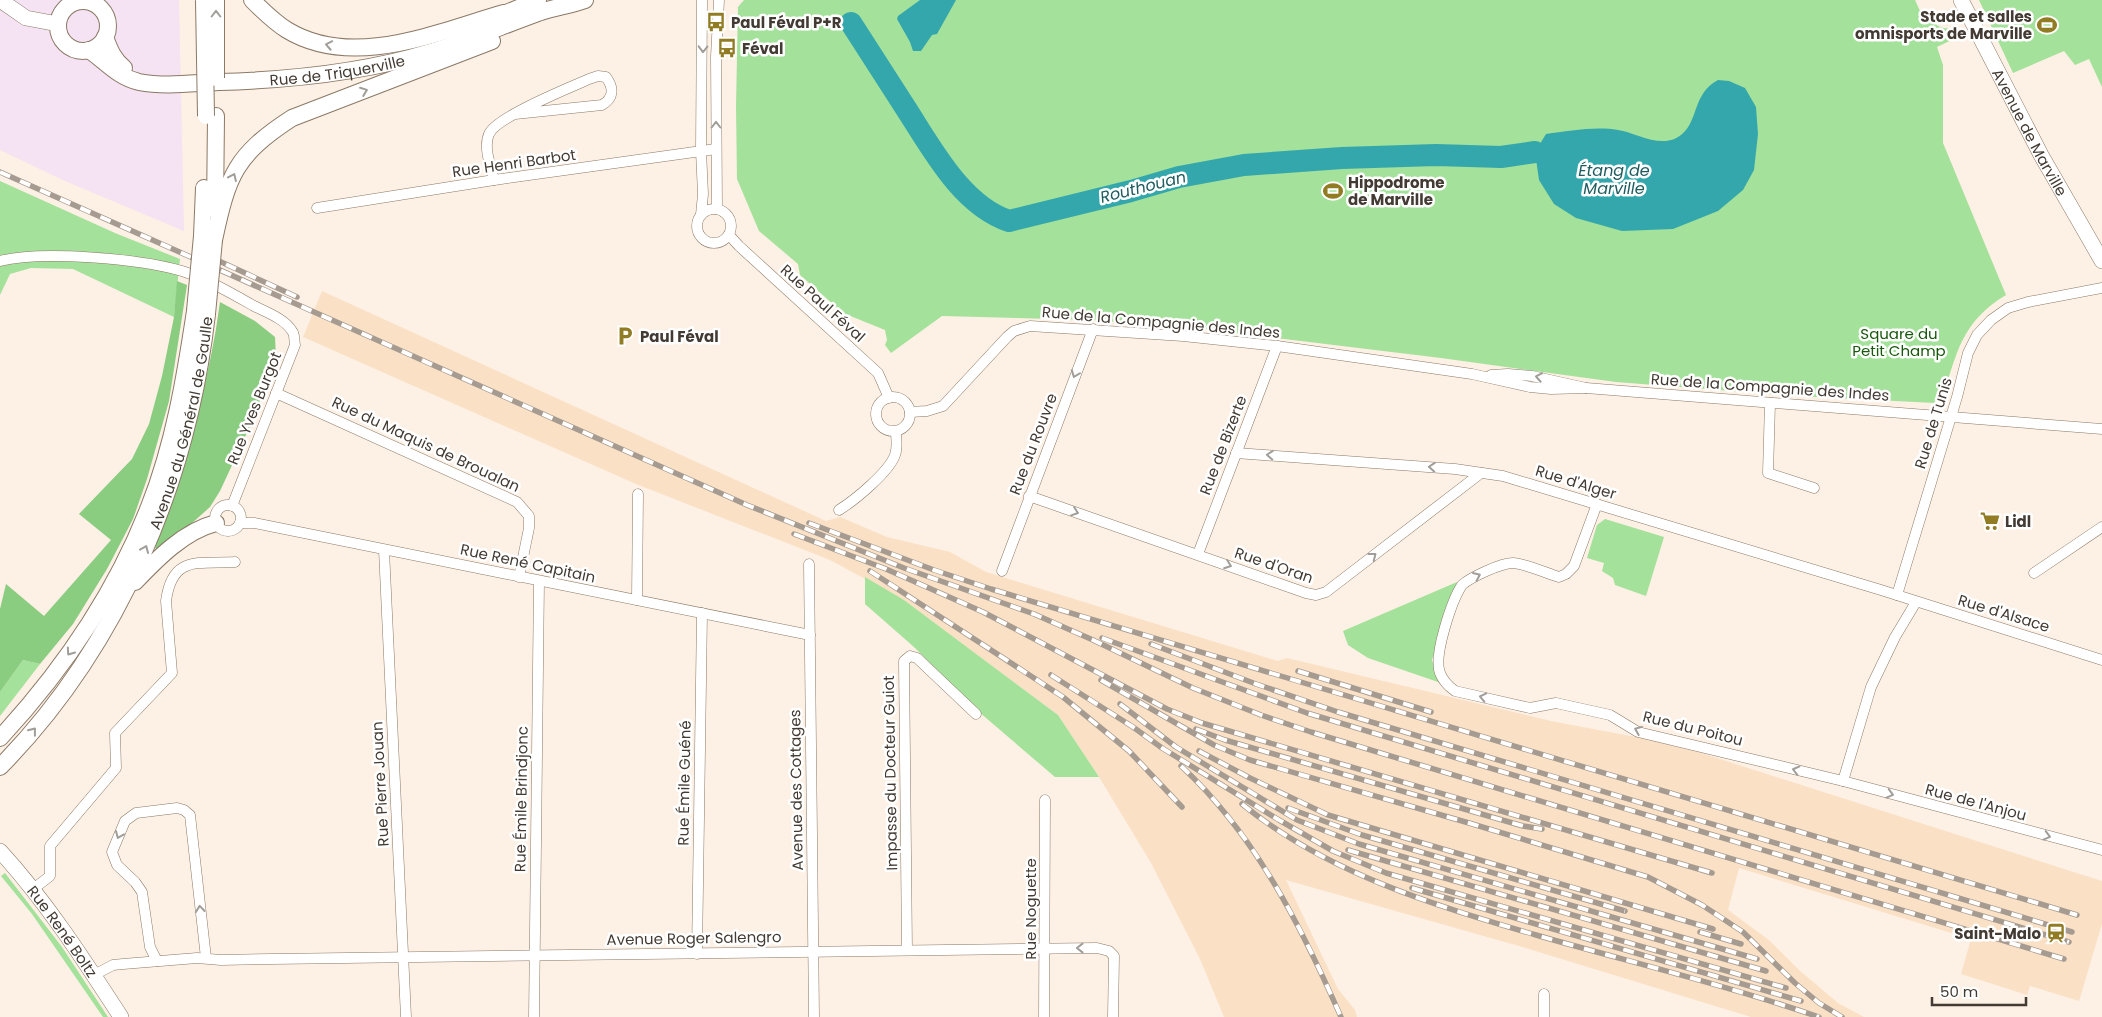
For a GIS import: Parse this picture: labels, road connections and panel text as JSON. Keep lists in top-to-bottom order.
{
  "streets": {
    "main road": ["Rue de Triquerville", "Avenue du Général de Gaulle"],
    "street": [
      "Avenue de Marville",
      "Rue Henri Barbot",
      "Rue Paul Féval",
      "Rue de la Compagnie des Indes",
      "Rue Yves Burgot",
      "Rue de Tunis",
      "Rue du Maquis de Broualan",
      "Rue du Rouvre",
      "Rue de Bizerte",
      "Rue d'Alger",
      "Rue René Capitain",
      "Rue d'Oran",
      "Rue d'Alsace",
      "Rue du Poitou",
      "Impasse du Docteur Guiot",
      "Rue Émile Guéné",
      "Rue Pierre Jouan",
      "Avenue des Cottages",
      "Rue Émile Brindjonc",
      "Rue de l'Anjou",
      "Rue Noguette",
      "Rue René Boltz",
      "Avenue Roger Salengro"
    ]
  },
  "crossings": [
    ["Rue Paul Féval", "Rue de la Compagnie des Indes"],
    ["Rue de la Compagnie des Indes", "Rue de Tunis"],
    ["Rue de la Compagnie des Indes", "Rue du Rouvre"],
    ["Rue de la Compagnie des Indes", "Rue de Bizerte"],
    ["Rue Yves Burgot", "Rue du Maquis de Broualan"],
    ["Rue Yves Burgot", "Rue René Capitain"],
    ["Rue de Tunis", "Rue d'Alger"],
    ["Rue de Tunis", "Rue d'Alsace"],
    ["Rue du Maquis de Broualan", "Rue René Capitain"],
    ["Rue du Rouvre", "Rue d'Oran"],
    ["Rue de Bizerte", "Rue d'Alger"],
    ["Rue de Bizerte", "Rue d'Oran"],
    ["Rue d'Alger", "Rue d'Oran"],
    ["Rue d'Alger", "Rue d'Alsace"],
    ["Rue d'Alger", "Rue du Poitou"],
    ["Rue René Capitain", "Rue Émile Guéné"],
    ["Rue René Capitain", "Rue Pierre Jouan"],
    ["Rue René Capitain", "Avenue des Cottages"],
    ["Rue René Capitain", "Rue Émile Brindjonc"],
    ["Rue du Poitou", "Rue de l'Anjou"],
    ["Impasse du Docteur Guiot", "Avenue Roger Salengro"],
    ["Rue Émile Guéné", "Avenue Roger Salengro"],
    ["Rue Pierre Jouan", "Avenue Roger Salengro"],
    ["Avenue des Cottages", "Avenue Roger Salengro"],
    ["Rue Émile Brindjonc", "Avenue Roger Salengro"],
    ["Rue Noguette", "Avenue Roger Salengro"],
    ["Rue René Boltz", "Avenue Roger Salengro"]
  ],
  "one_way": [
    "Rue du Rouvre",
    "Rue d'Alger",
    "Rue d'Oran",
    "Rue de l'Anjou"
  ],
  "water": ["Étang de Marville", "Routhouan"],
  "parks": ["Square du Petit Champ"],
  "places": {
    "bus stop": ["Paul Féval P+R", "Féval"],
    "sports": ["Stade et salles omnisports de Marville", "Hippodrome de Marville"],
    "parking": ["Paul Féval"],
    "supermarket": ["Lidl"],
    "station": ["Saint-Malo"]
  },
  "scale_bar": "50 m"
}
